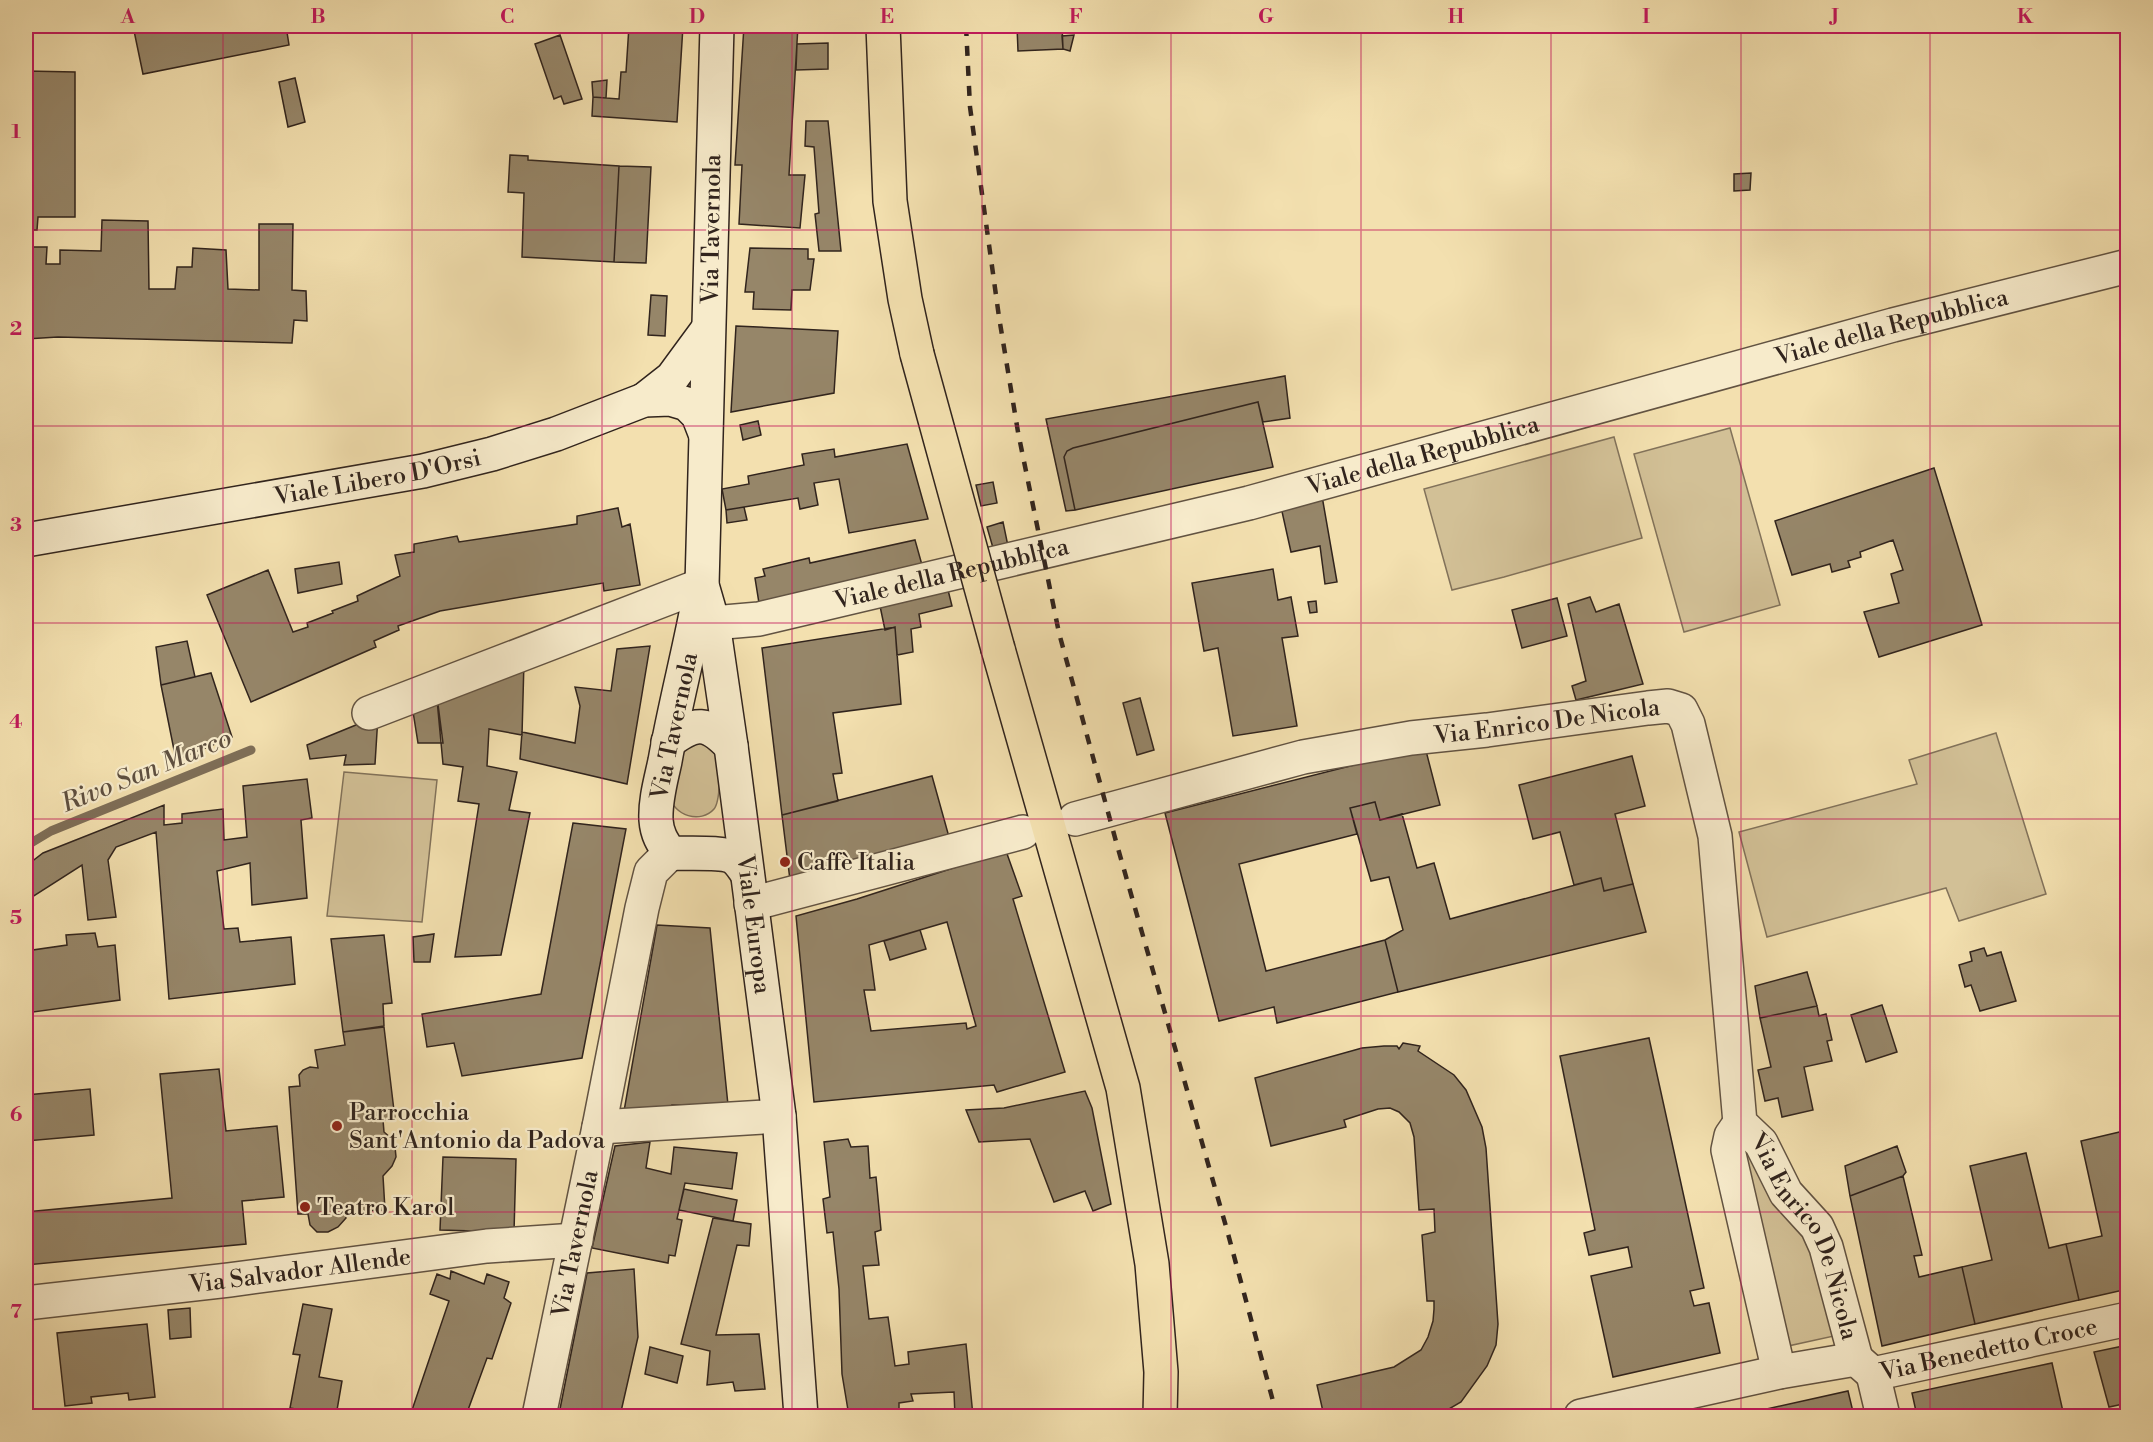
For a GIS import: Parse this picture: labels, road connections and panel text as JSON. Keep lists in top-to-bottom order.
{
  "streets": {
    "street": [
      "Via Tavernola",
      "Viale della Repubblica",
      "Viale Libero D'Orsi",
      "Via Enrico De Nicola",
      "Viale Europa",
      "Via Salvador Allende",
      "Via Benedetto Croce"
    ]
  },
  "crossings": [
    ["Via Tavernola", "Viale Libero D'Orsi"],
    ["Via Tavernola", "Viale Europa"],
    ["Via Tavernola", "Via Salvador Allende"],
    ["Viale della Repubblica", "Viale Europa"],
    ["Viale Libero D'Orsi", "Viale Europa"],
    ["Via Enrico De Nicola", "Via Benedetto Croce"]
  ],
  "water": ["Rivo San Marco"],
  "places": ["Caffè Italia", "Parrocchia Sant'Antonio da Padova", "Teatro Karol"],
  "grid": {
    "columns": [
      "A",
      "B",
      "C",
      "D",
      "E",
      "F",
      "G",
      "H",
      "I",
      "J",
      "K"
    ],
    "rows": [
      "1",
      "2",
      "3",
      "4",
      "5",
      "6",
      "7"
    ]
  }
}
